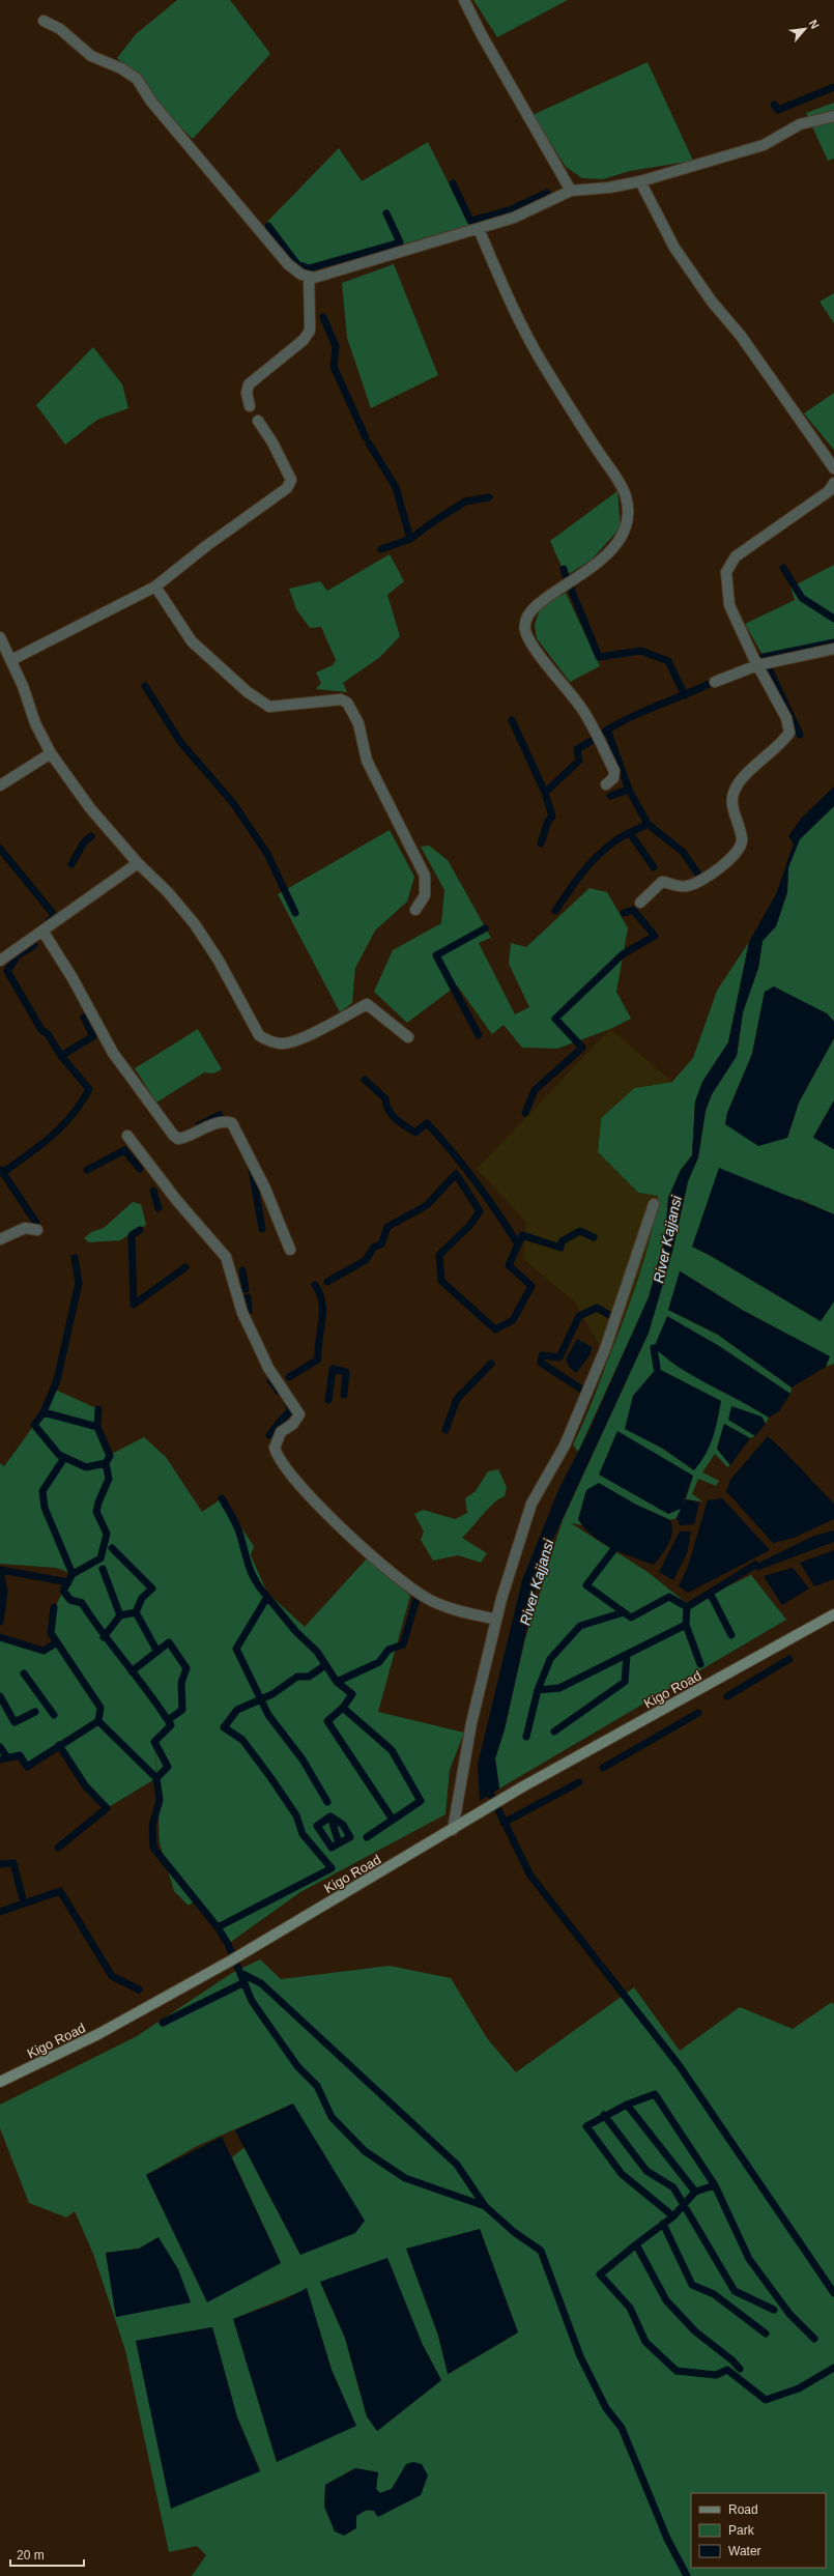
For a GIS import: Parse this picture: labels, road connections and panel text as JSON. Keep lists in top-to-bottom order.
{
  "streets": {
    "street": ["Kigo Road"]
  },
  "water": ["River Kajjansi"],
  "legend": ["Road", "Park", "Water"],
  "scale_bar": "20 m",
  "north": "top right"
}
